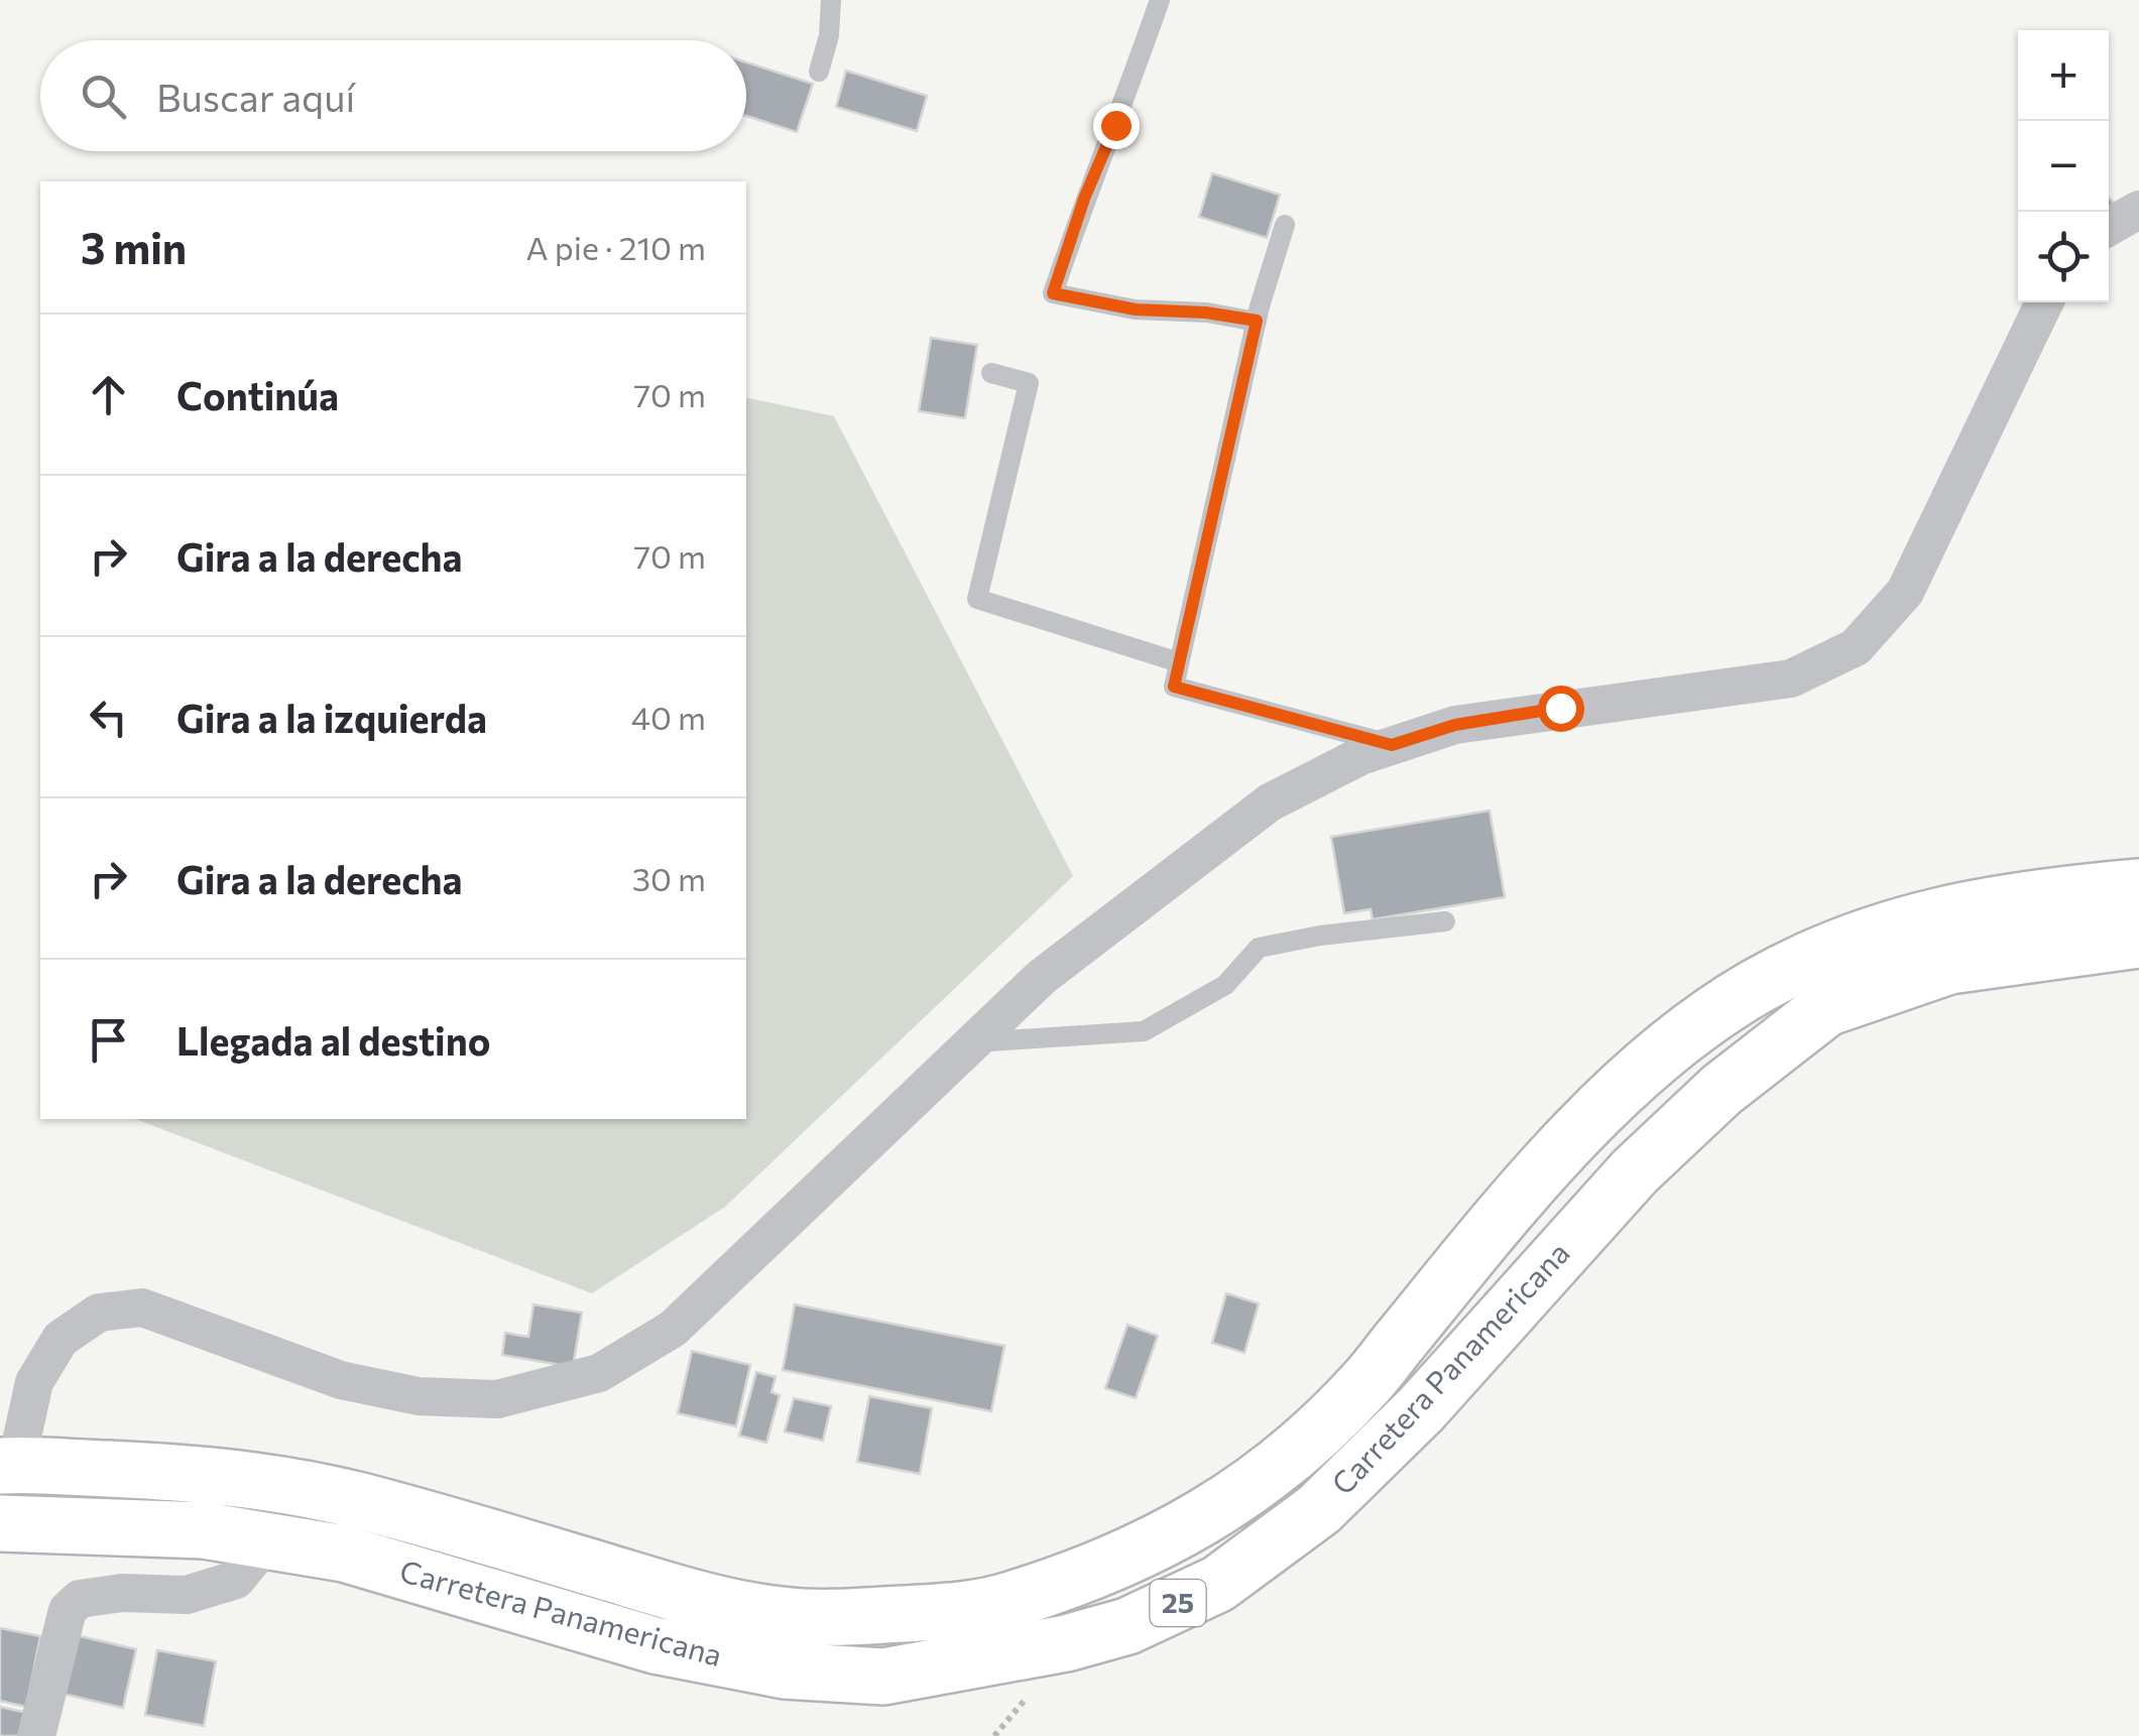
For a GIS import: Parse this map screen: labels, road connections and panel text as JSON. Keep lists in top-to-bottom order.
{
  "streets": {
    "highway": ["Carretera Panamericana", "25"]
  },
  "page": {
    "map_buttons": ["+", "−"],
    "search": "Buscar aquí",
    "heading": ["3 min", "A pie · 210 m"],
    "list": [
      ["Continúa", "70 m"],
      ["Gira a la derecha", "70 m"],
      ["Gira a la izquierda", "40 m"],
      ["Gira a la derecha", "30 m"],
      "Llegada al destino"
    ]
  }
}
